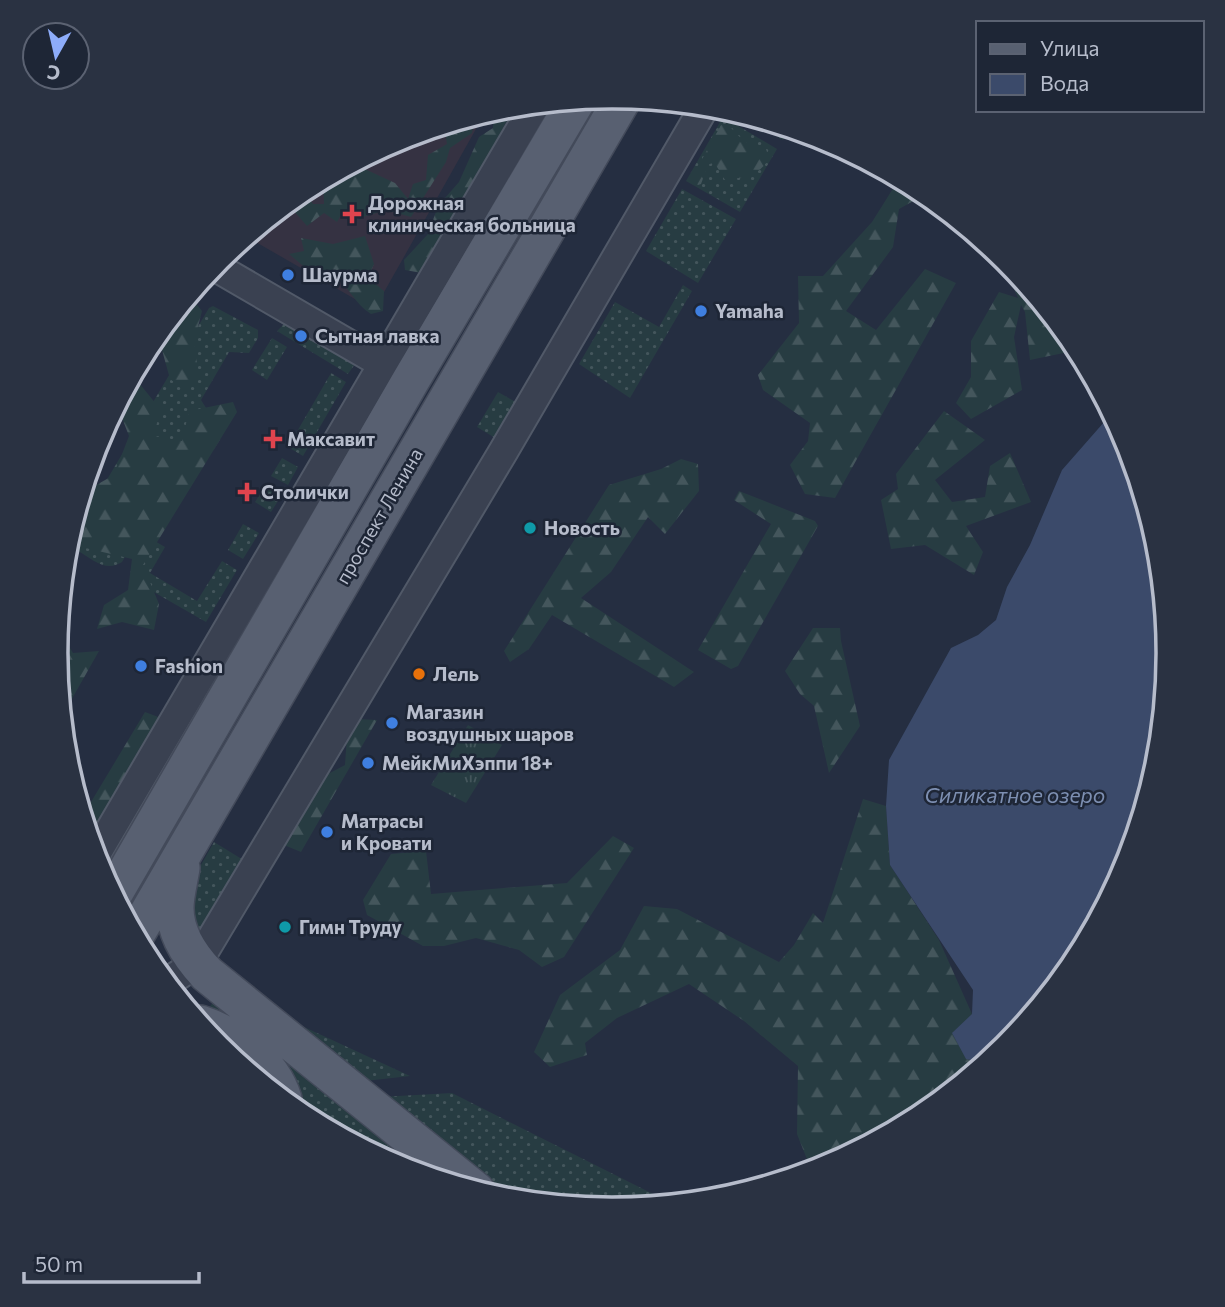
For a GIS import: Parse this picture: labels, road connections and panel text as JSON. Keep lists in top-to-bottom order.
{
  "streets": {
    "main road": ["проспект Ленина"]
  },
  "water": ["Силикатное озеро"],
  "places": {
    "health": ["Дорожная клиническая больница", "Максавит", "Столички"],
    "other": [
      "Шаурма",
      "Yamaha",
      "Сытная лавка",
      "Новость",
      "Fashion",
      "Лель",
      "Магазин воздушных шаров",
      "МейкМиХэппи 18+",
      "Матрасы и Кровати",
      "Гимн Труду"
    ]
  },
  "legend": ["Улица", "Вода"],
  "scale_bar": "50 m",
  "north": "bottom"
}
